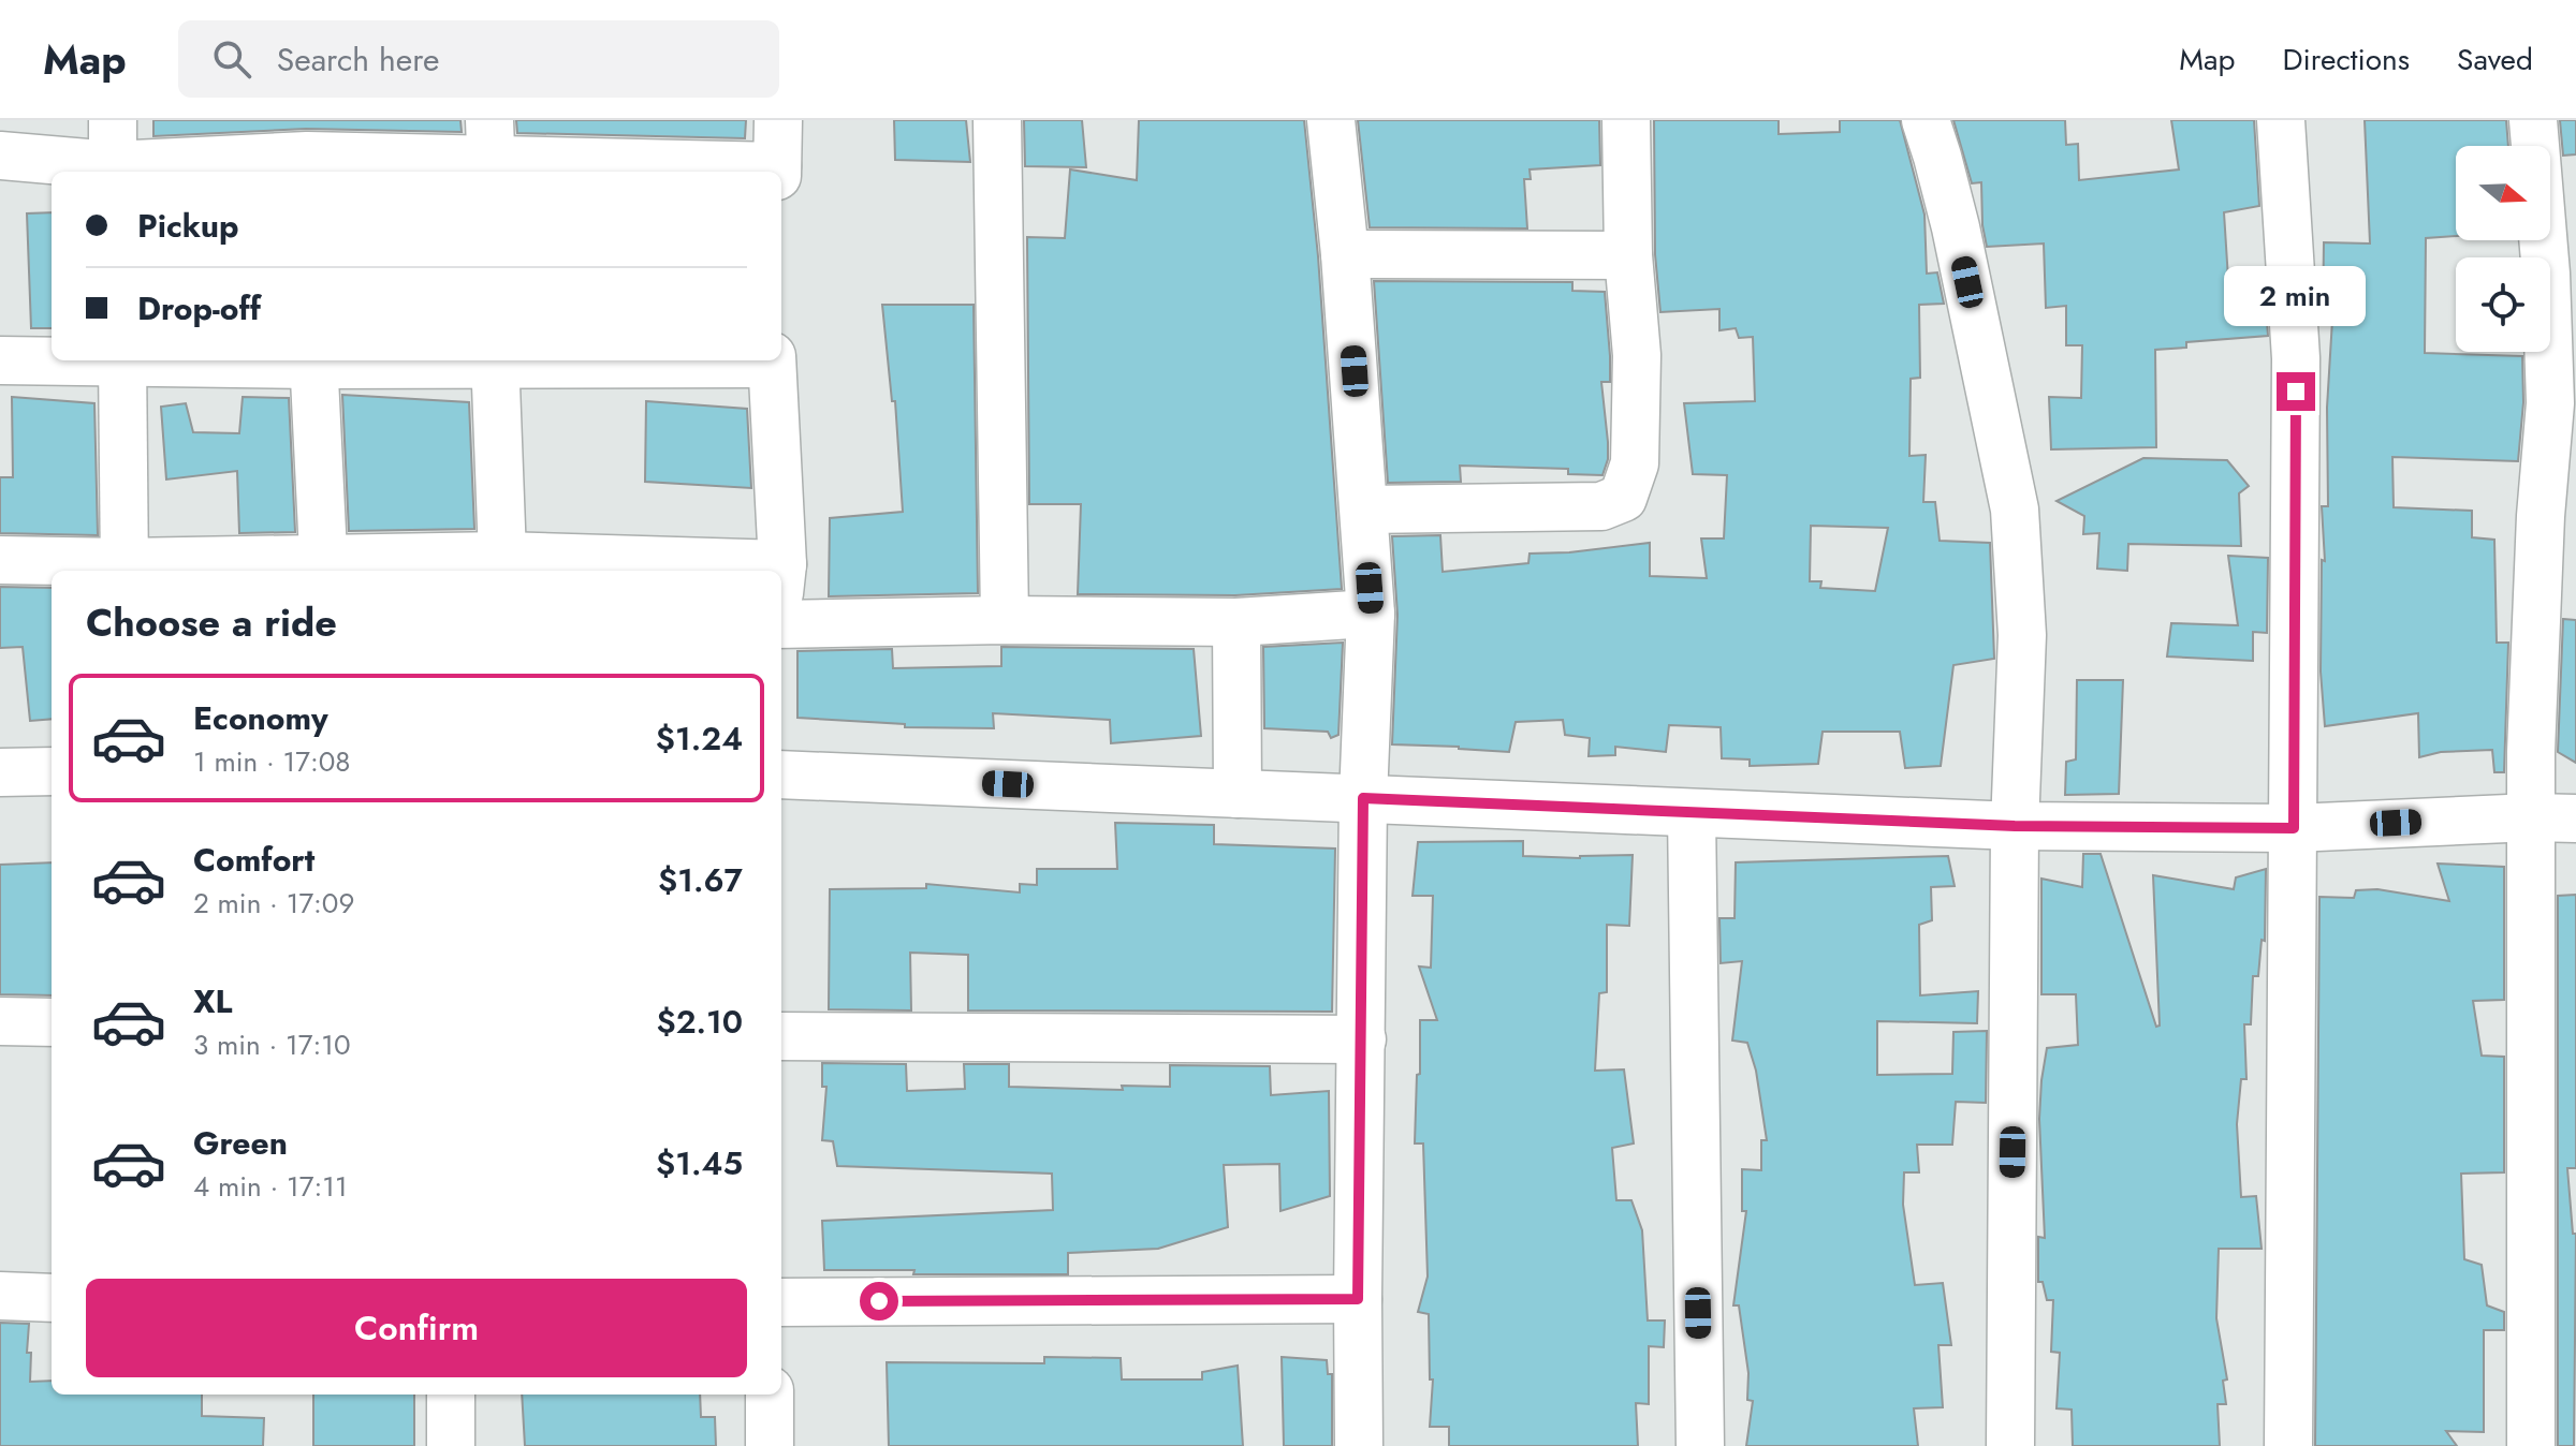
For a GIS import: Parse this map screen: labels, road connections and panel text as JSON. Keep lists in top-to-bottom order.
{
  "north": "right",
  "page": {
    "header": "Map",
    "search": "Search here",
    "nav": ["Map", "Directions", "Saved"],
    "banner": ["Pickup", "Drop-off"],
    "bubble": "2 min",
    "heading": "Choose a ride",
    "list": [
      {
        "name": "Economy",
        "note": "1 min · 17:08",
        "value": "$1.24"
      },
      {
        "name": "Comfort",
        "note": "2 min · 17:09",
        "value": "$1.67"
      },
      {
        "name": "XL",
        "note": "3 min · 17:10",
        "value": "$2.10"
      },
      {
        "name": "Green",
        "note": "4 min · 17:11",
        "value": "$1.45"
      }
    ],
    "buttons": "Confirm"
  }
}
